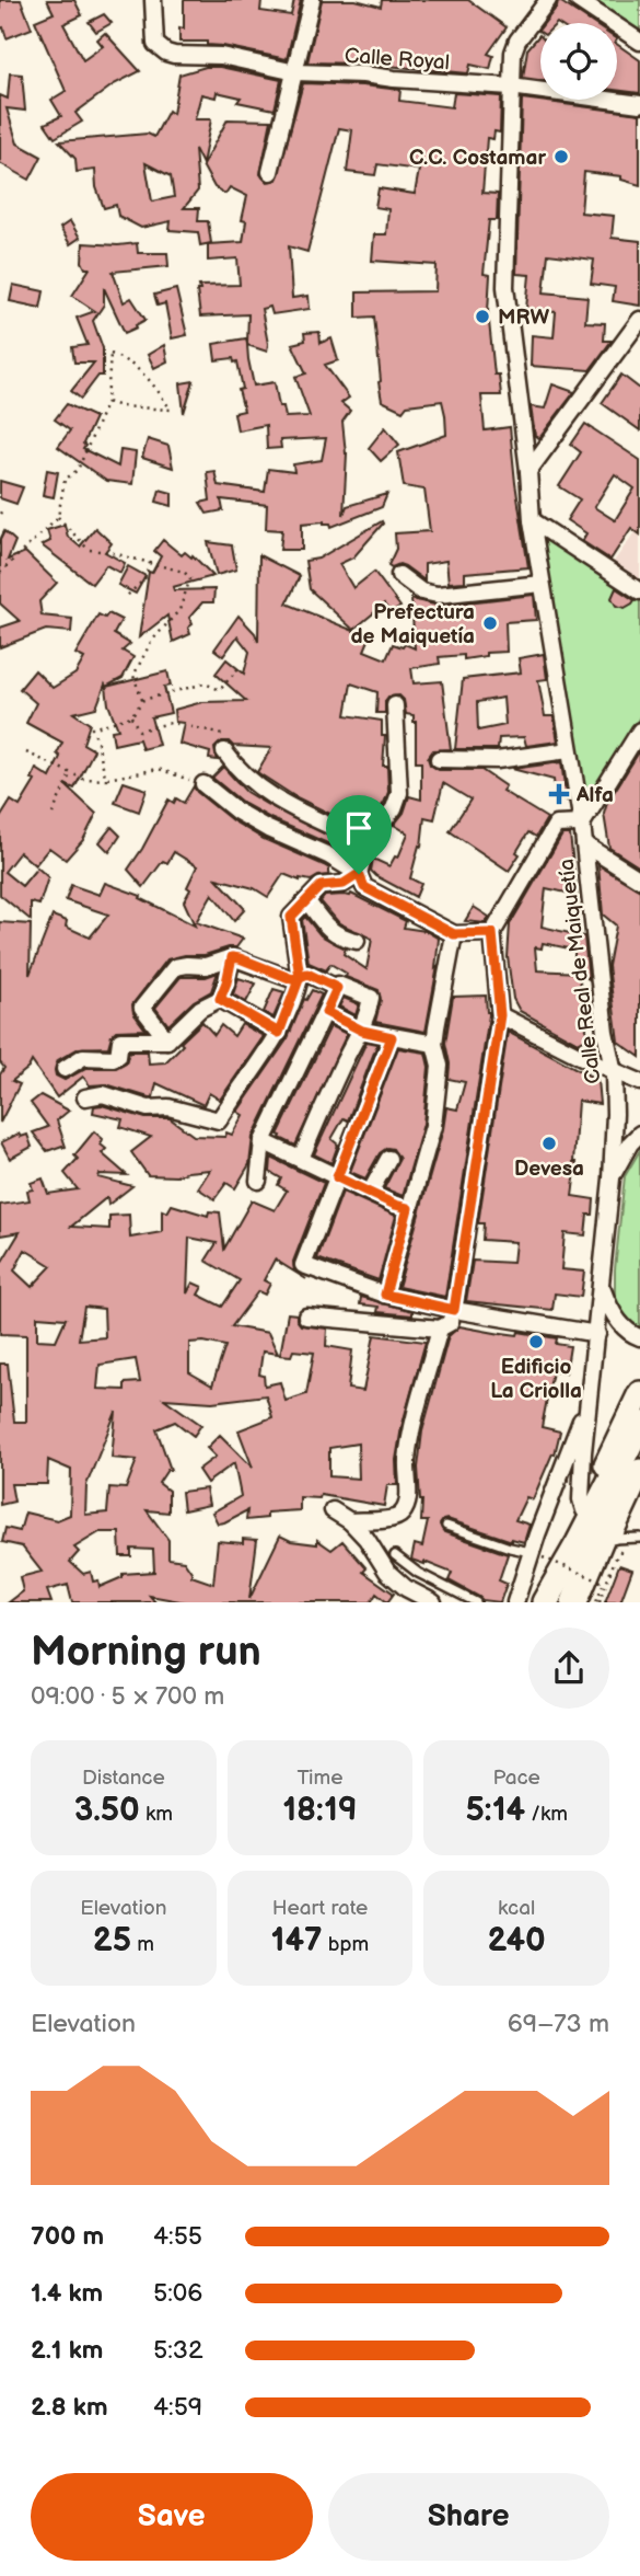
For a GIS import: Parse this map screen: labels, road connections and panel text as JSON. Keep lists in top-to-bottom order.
{
  "streets": {
    "street": ["Calle Royal", "Calle Real de Maiquetía"]
  },
  "crossings": [
    ["Calle Royal", "Calle Real de Maiquetía"]
  ],
  "places": {
    "other": [
      "C.C. Costamar",
      "MRW",
      "Prefectura de Maiquetía",
      "Devesa",
      "Edificio La Criolla"
    ],
    "health": ["Alfa"]
  },
  "page": {
    "heading": ["Morning run", "09:00 · 5 × 700 m"],
    "stats": [
      ["Distance", "3.50 km"],
      ["Time", "18:19"],
      ["Pace", "5:14 /km"],
      ["Elevation", "25 m"],
      ["Heart rate", "147 bpm"],
      ["kcal", "240"]
    ],
    "chart": ["Elevation", "69–73 m"],
    "list": [
      {
        "name": "700 m",
        "note": "4:55"
      },
      {
        "name": "1.4 km",
        "note": "5:06"
      },
      {
        "name": "2.1 km",
        "note": "5:32"
      },
      {
        "name": "2.8 km",
        "note": "4:59"
      }
    ],
    "buttons": ["Save", "Share"]
  }
}
